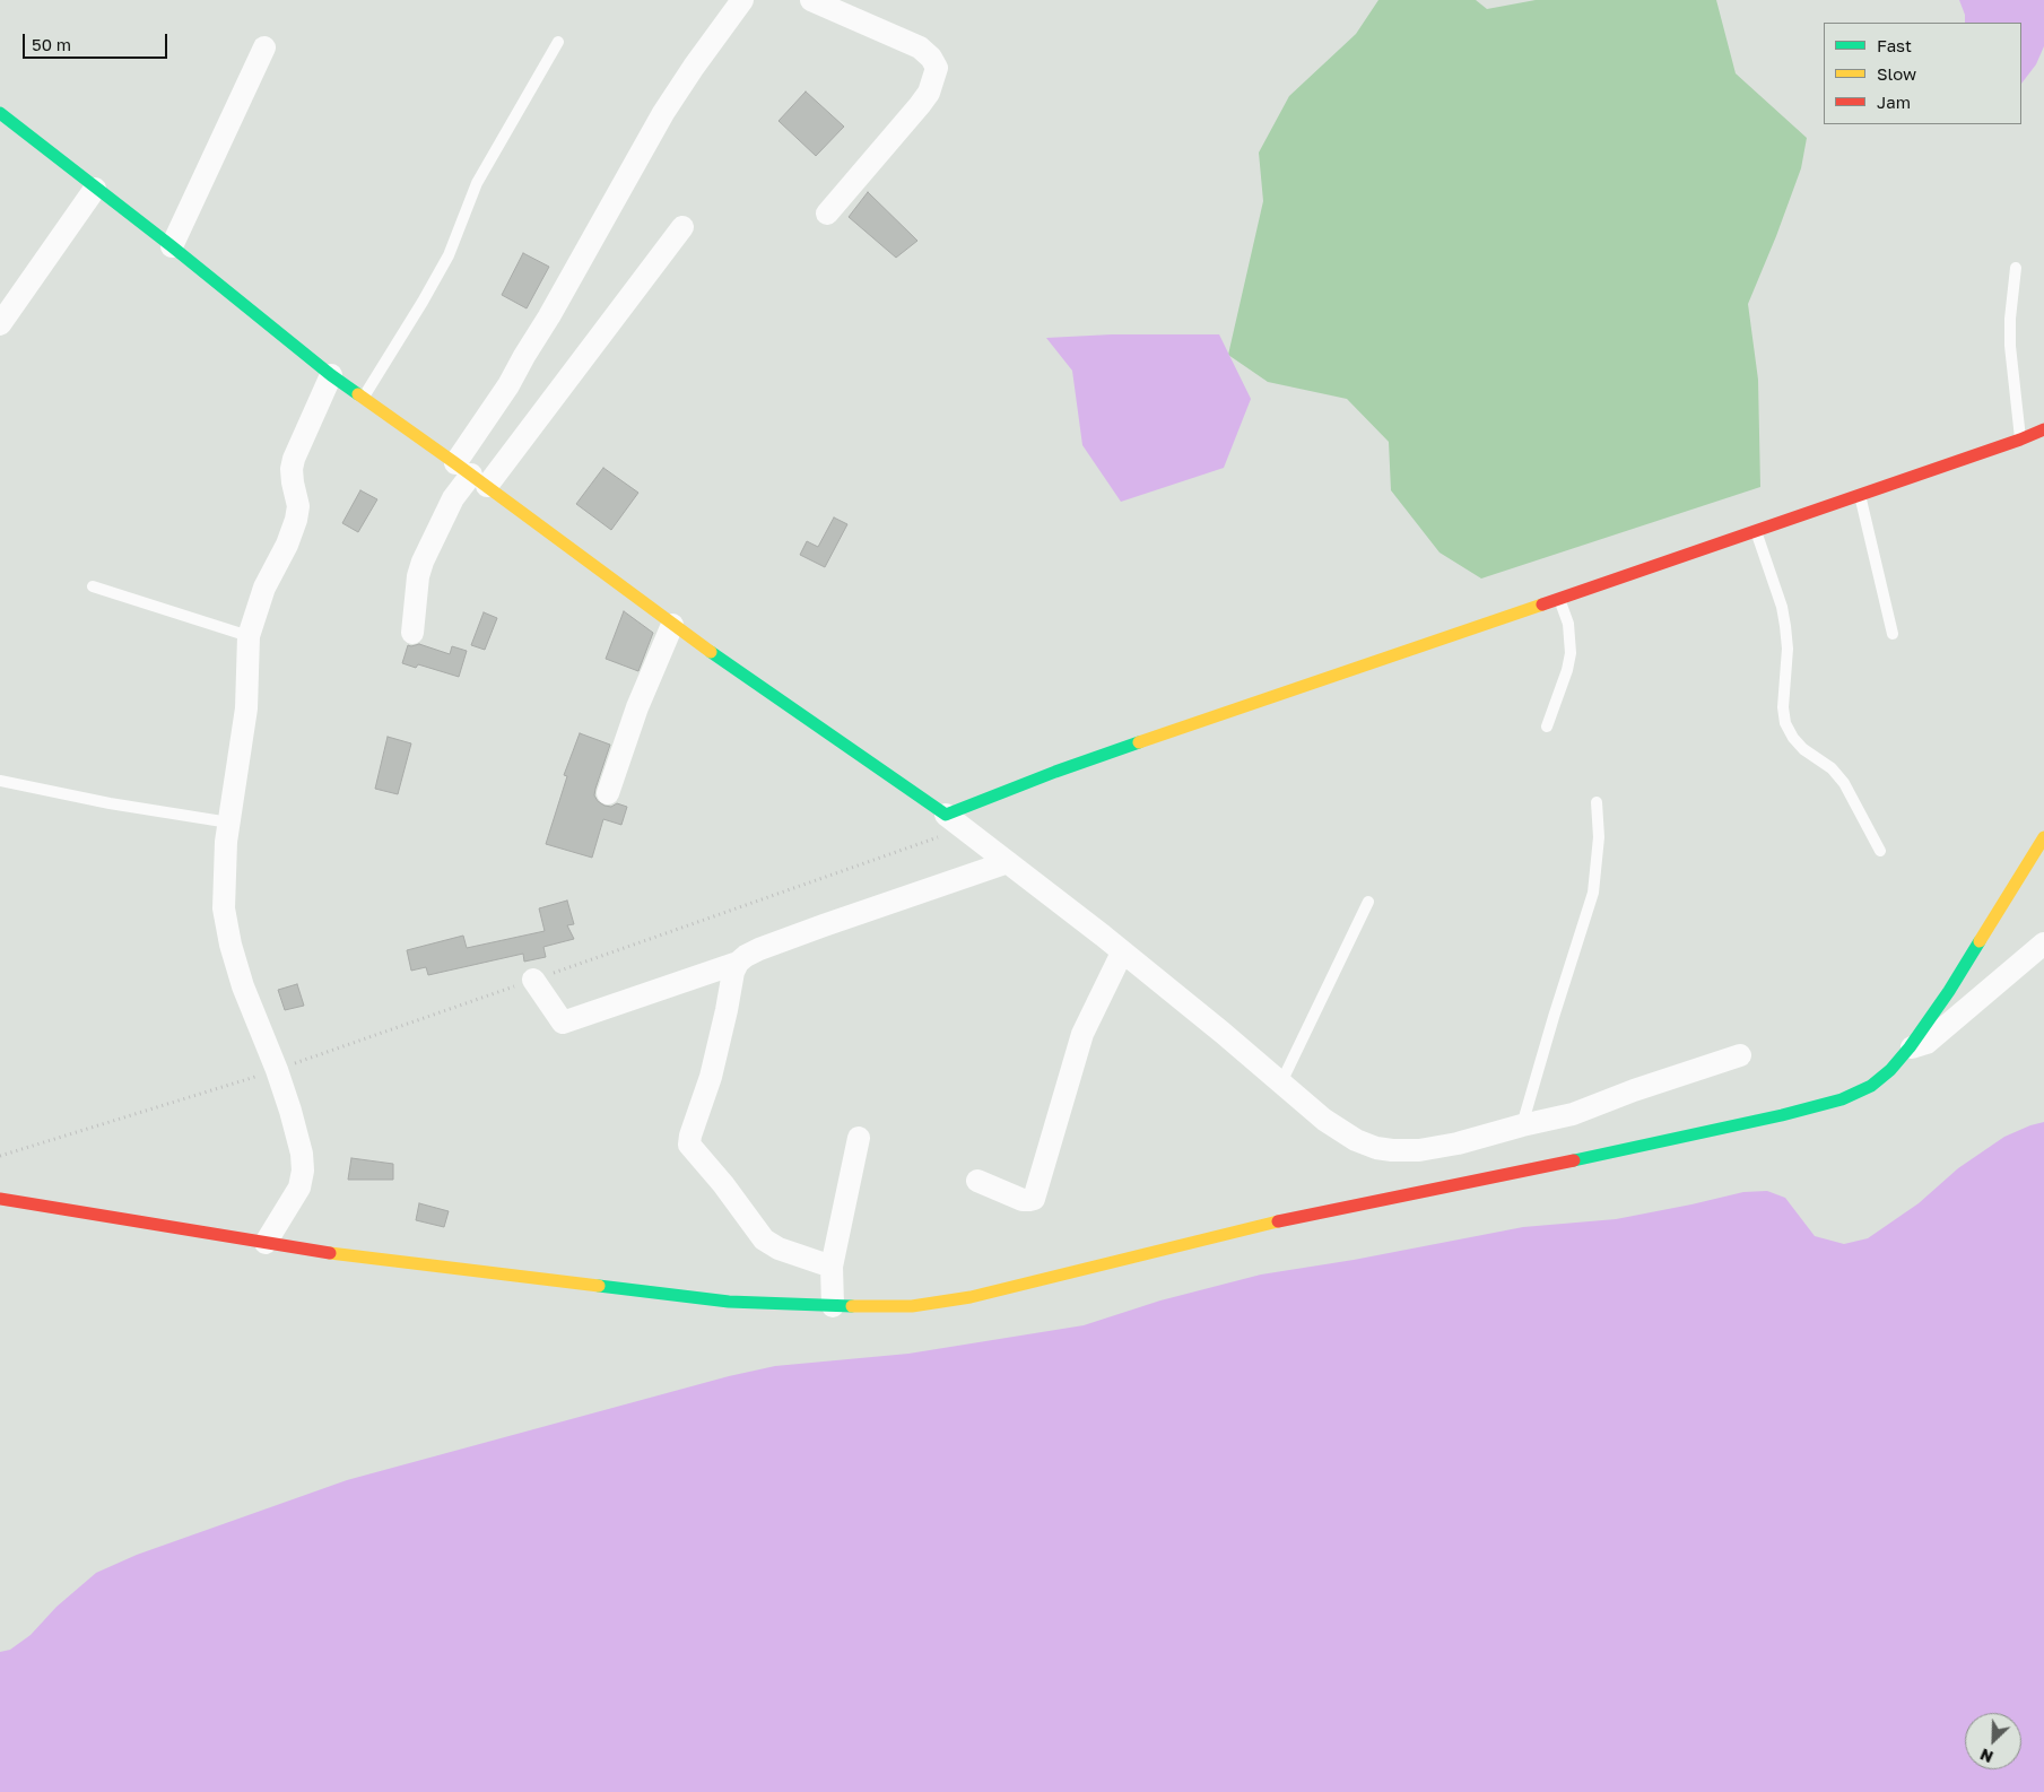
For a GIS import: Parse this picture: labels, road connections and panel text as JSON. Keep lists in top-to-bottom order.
{
  "legend": ["Fast", "Slow", "Jam"],
  "scale_bar": "50 m",
  "north": "bottom left"
}
